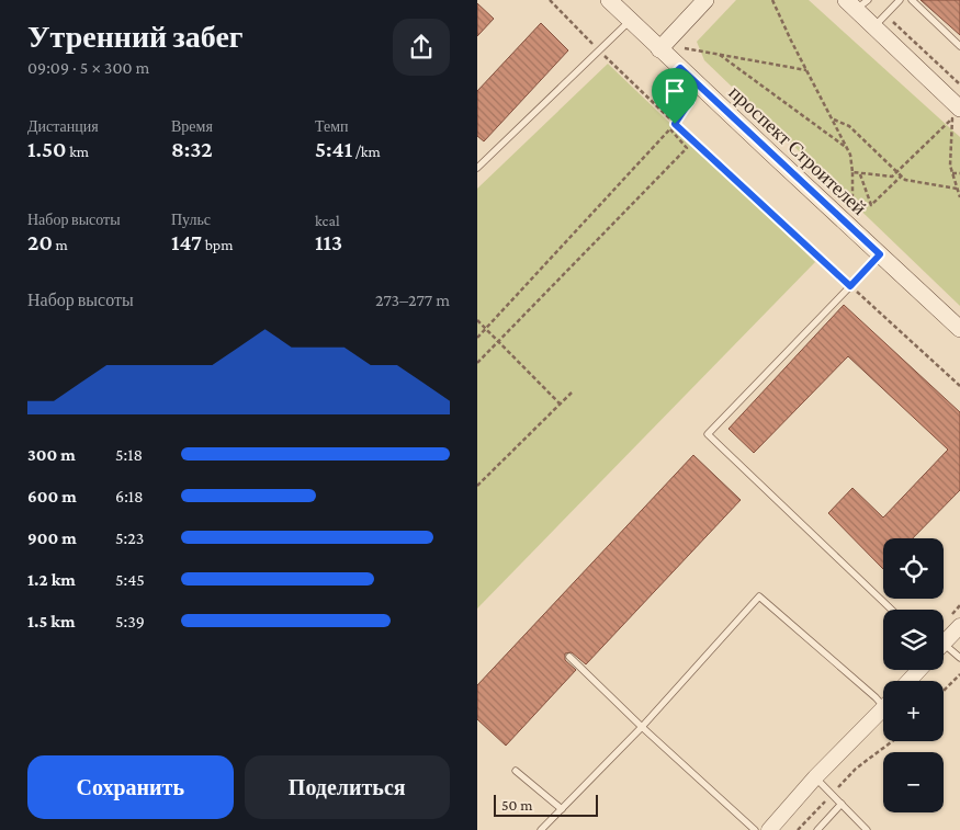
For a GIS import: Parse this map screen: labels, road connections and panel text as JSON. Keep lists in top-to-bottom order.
{
  "streets": {
    "main road": ["проспект Строителей"]
  },
  "scale_bar": "50 m",
  "page": {
    "heading": ["Утренний забег", "09:09 · 5 × 300 m"],
    "stats": [
      ["Дистанция", "1.50 km"],
      ["Время", "8:32"],
      ["Темп", "5:41 /km"],
      ["Набор высоты", "20 m"],
      ["Пульс", "147 bpm"],
      ["kcal", "113"]
    ],
    "chart": ["Набор высоты", "273–277 m"],
    "list": [
      {
        "name": "300 m",
        "note": "5:18"
      },
      {
        "name": "600 m",
        "note": "6:18"
      },
      {
        "name": "900 m",
        "note": "5:23"
      },
      {
        "name": "1.2 km",
        "note": "5:45"
      },
      {
        "name": "1.5 km",
        "note": "5:39"
      }
    ],
    "map_buttons": ["+", "−"],
    "buttons": ["Сохранить", "Поделиться"],
    "scale": "50 m"
  }
}
